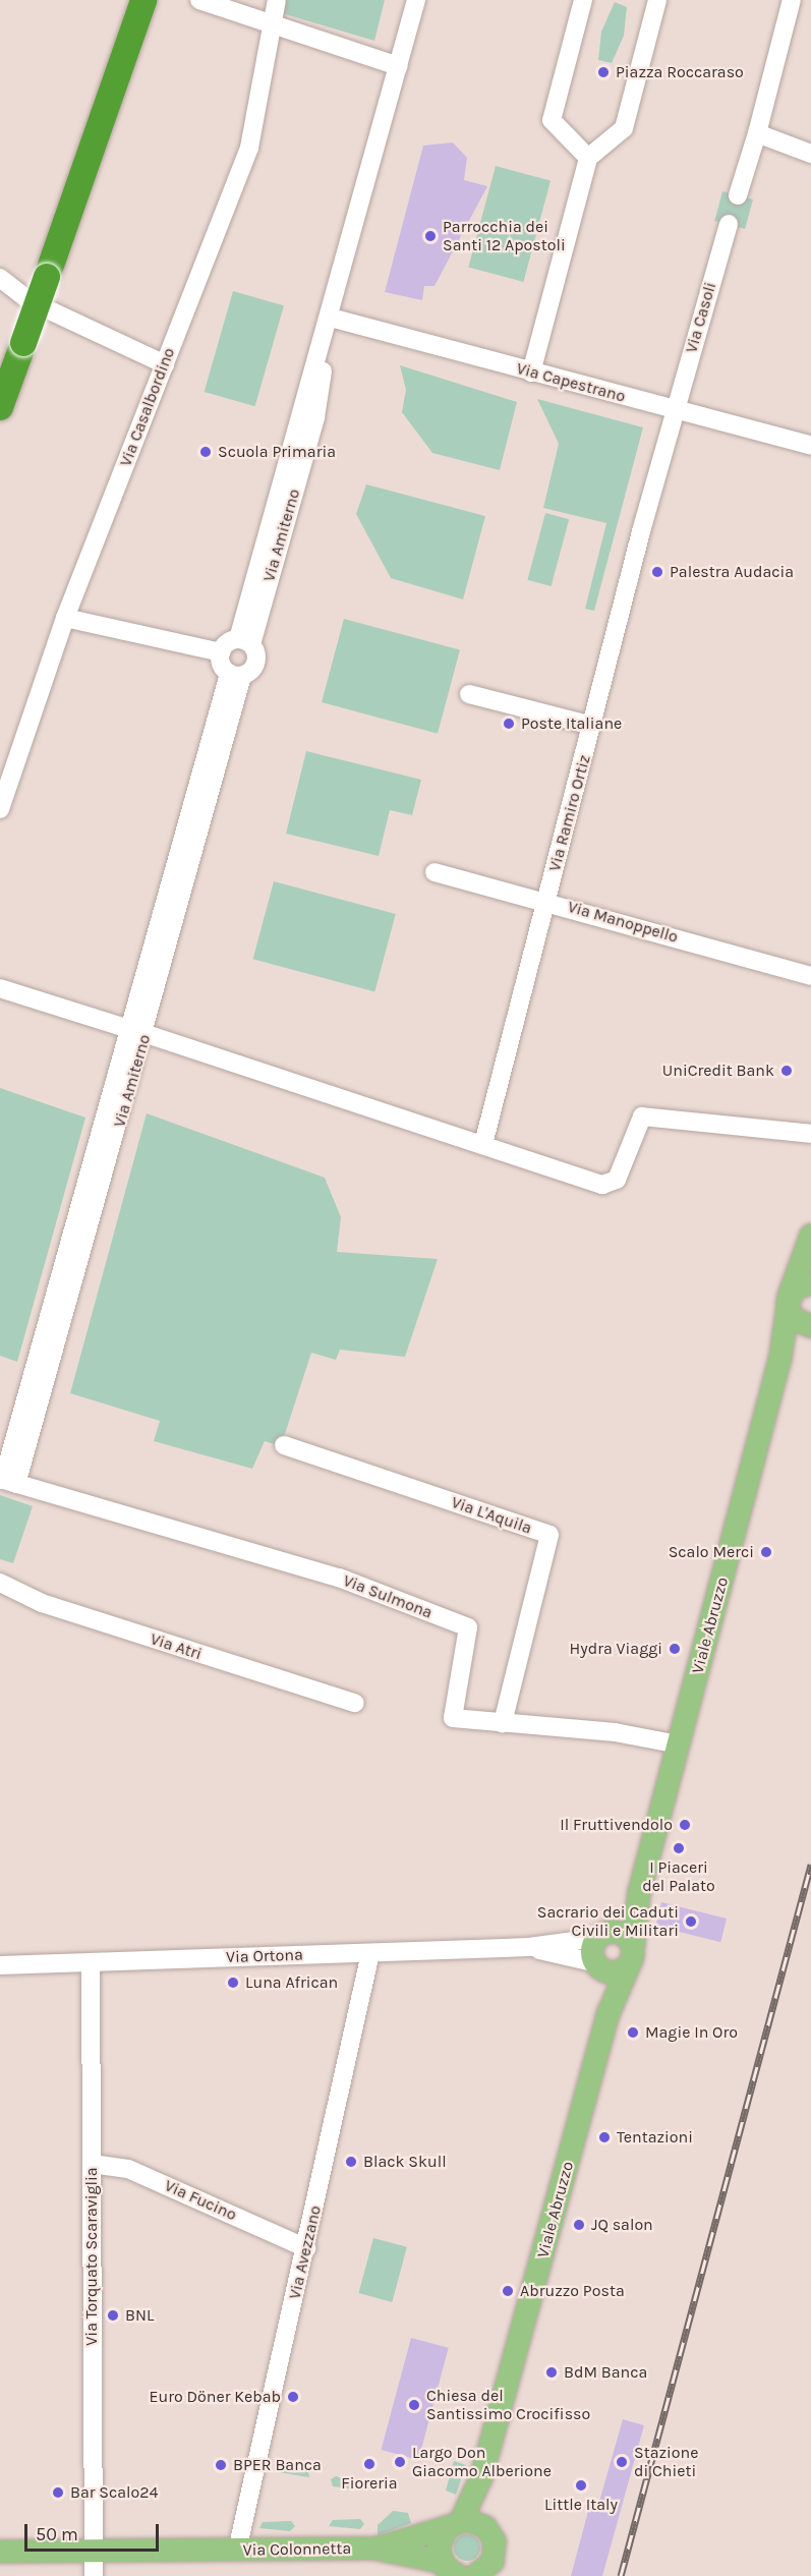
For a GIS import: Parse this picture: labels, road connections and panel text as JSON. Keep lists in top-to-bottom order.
{
  "streets": {
    "main road": ["Viale Abruzzo", "Via Colonnetta"],
    "street": [
      "Via Casoli",
      "Via Capestrano",
      "Via Casalbordino",
      "Via Amiterno",
      "Via Ramiro Ortiz",
      "Via Manoppello",
      "Via L'Aquila",
      "Via Sulmona",
      "Via Atri",
      "Via Ortona",
      "Via Fucino",
      "Via Avezzano",
      "Via Torquato Scaraviglia"
    ]
  },
  "crossings": [
    ["Via Casoli", "Via Capestrano"],
    ["Via Casoli", "Via Ramiro Ortiz"],
    ["Via Capestrano", "Via Amiterno"],
    ["Via Capestrano", "Via Ramiro Ortiz"],
    ["Via Amiterno", "Via Sulmona"],
    ["Via Ramiro Ortiz", "Via Manoppello"],
    ["Via L'Aquila", "Via Sulmona"],
    ["Via Sulmona", "Viale Abruzzo"],
    ["Viale Abruzzo", "Via Ortona"],
    ["Via Ortona", "Via Avezzano"],
    ["Via Ortona", "Via Torquato Scaraviglia"],
    ["Via Fucino", "Via Avezzano"],
    ["Via Fucino", "Via Torquato Scaraviglia"],
    ["Via Avezzano", "Via Colonnetta"],
    ["Via Torquato Scaraviglia", "Via Colonnetta"]
  ],
  "places": [
    "Piazza Roccaraso",
    "Parrocchia dei Santi 12 Apostoli",
    "Scuola Primaria",
    "Palestra Audacia",
    "Poste Italiane",
    "UniCredit Bank",
    "Scalo Merci",
    "Hydra Viaggi",
    "Il Fruttivendolo",
    "I Piaceri del Palato",
    "Sacrario dei Caduti Civili e Militari",
    "Luna African",
    "Magie In Oro",
    "Tentazioni",
    "Black Skull",
    "JQ salon",
    "Abruzzo Posta",
    "BNL",
    "BdM Banca",
    "Euro Döner Kebab",
    "Chiesa del Santissimo Crocifisso",
    "Largo Don Giacomo Alberione",
    "Stazione di Chieti",
    "Fioreria",
    "BPER Banca",
    "Little Italy",
    "Bar Scalo24"
  ],
  "scale_bar": "50 m"
}
